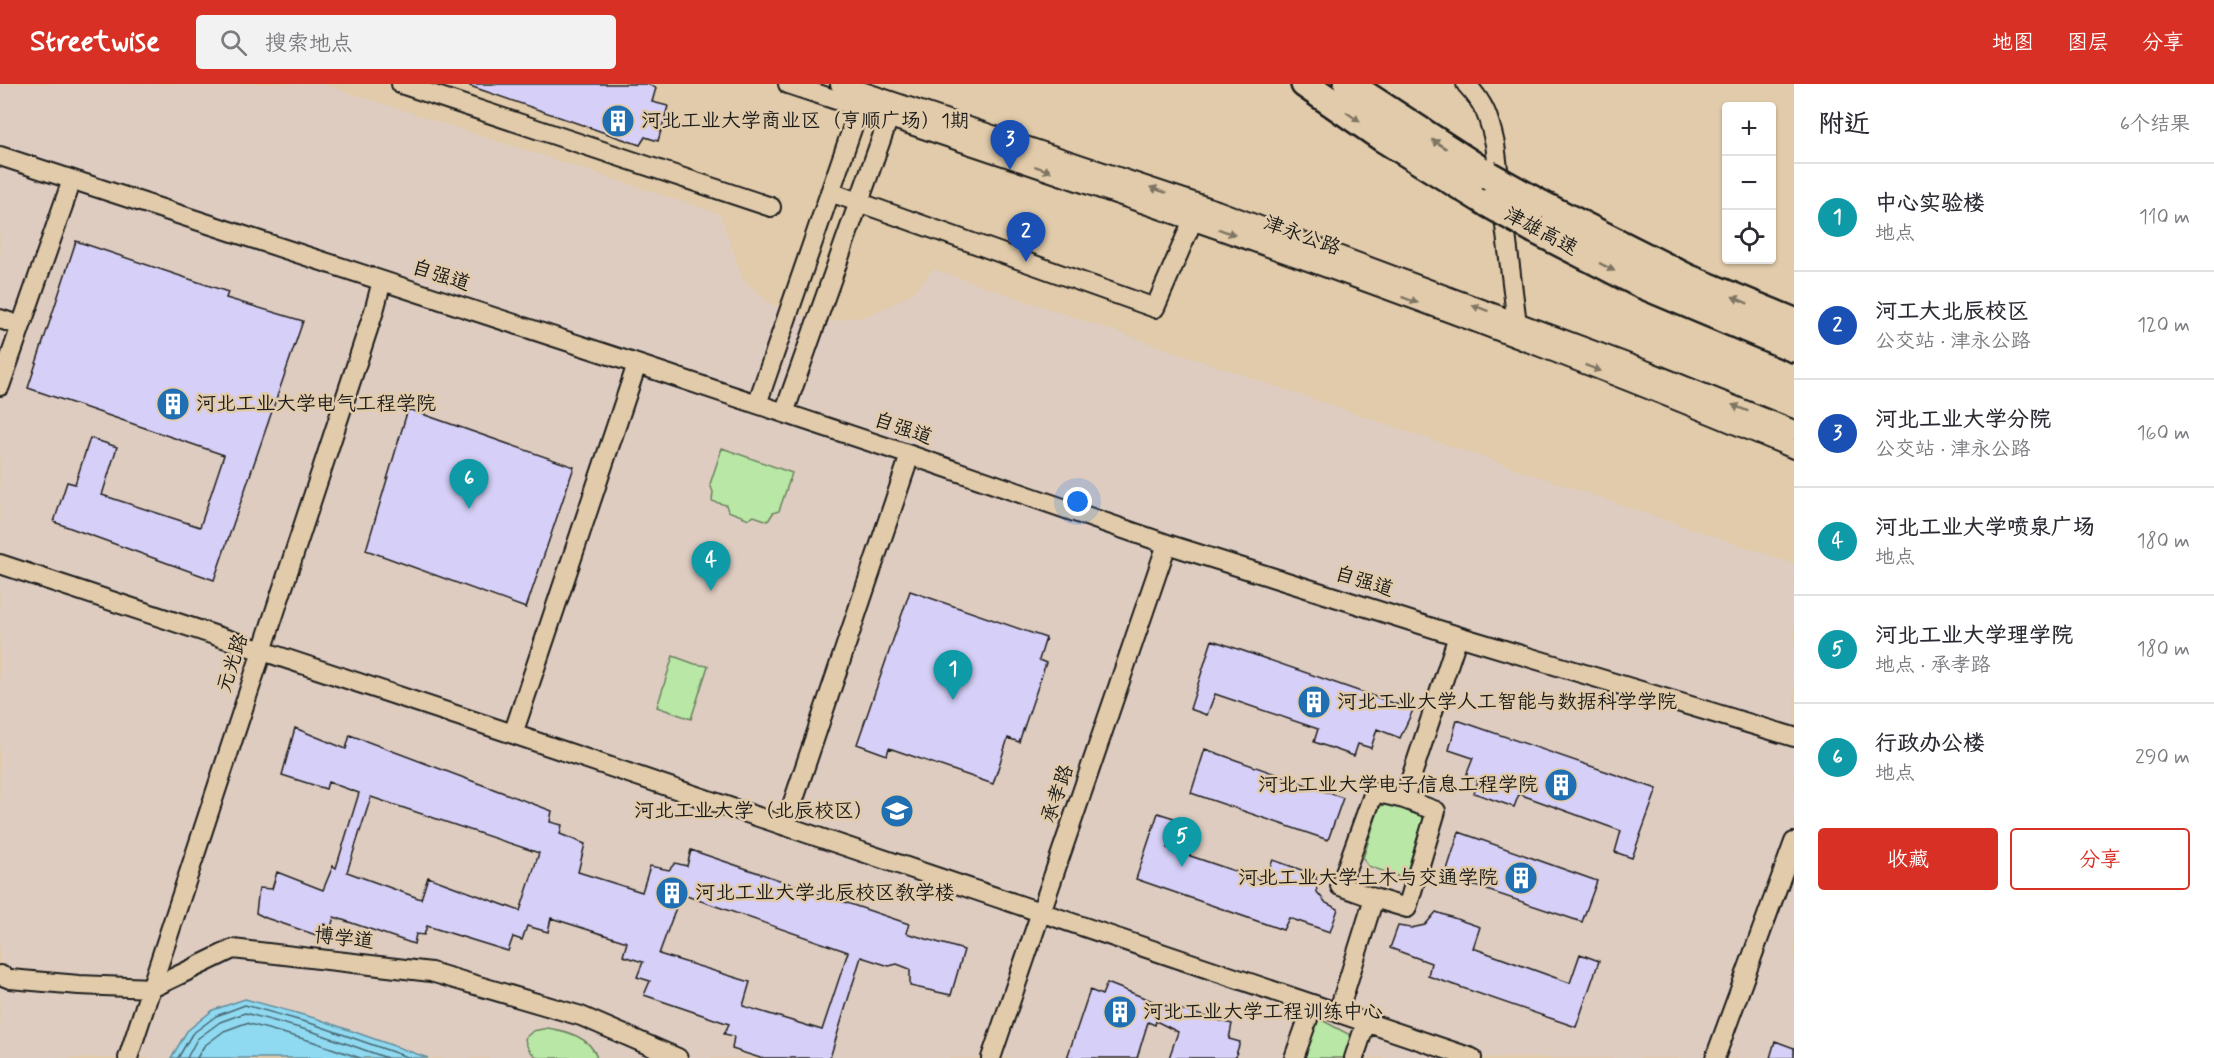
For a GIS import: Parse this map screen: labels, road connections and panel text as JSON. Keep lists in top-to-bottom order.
{
  "streets": {
    "highway": ["津雄高速"],
    "street": [
      "津永公路",
      "自强道",
      "元光路",
      "承孝路",
      "博学道"
    ]
  },
  "crossings": [
    ["自强道", "元光路"],
    ["自强道", "承孝路"],
    ["元光路", "博学道"]
  ],
  "places": {
    "building": [
      "河北工业大学商业区（亨顺广场）1期",
      "河北工业大学电气工程学院",
      "河北工业大学人工智能与数据科学学院",
      "河北工业大学电子信息工程学院",
      "河北工业大学土木与交通学院",
      "河北工业大学北辰校区教学楼",
      "河北工业大学工程训练中心"
    ],
    "school or university": ["河北工业大学（北辰校区）"]
  },
  "page": {
    "header": "Streetwise",
    "search": "搜索地点",
    "nav": ["地图", "图层", "分享"],
    "heading": ["附近", "6个结果"],
    "map_buttons": ["+", "−"],
    "pins": [
      "3",
      "2",
      "6",
      "4",
      "1",
      "5"
    ],
    "list": [
      {
        "mark": "1",
        "name": "中心实验楼",
        "note": "地点",
        "value": "110 m"
      },
      {
        "mark": "2",
        "name": "河工大北辰校区",
        "note": "公交站 · 津永公路",
        "value": "120 m"
      },
      {
        "mark": "3",
        "name": "河北工业大学分院",
        "note": "公交站 · 津永公路",
        "value": "160 m"
      },
      {
        "mark": "4",
        "name": "河北工业大学喷泉广场",
        "note": "地点",
        "value": "180 m"
      },
      {
        "mark": "5",
        "name": "河北工业大学理学院",
        "note": "地点 · 承孝路",
        "value": "180 m"
      },
      {
        "mark": "6",
        "name": "行政办公楼",
        "note": "地点",
        "value": "290 m"
      }
    ],
    "buttons": ["收藏", "分享"]
  }
}
